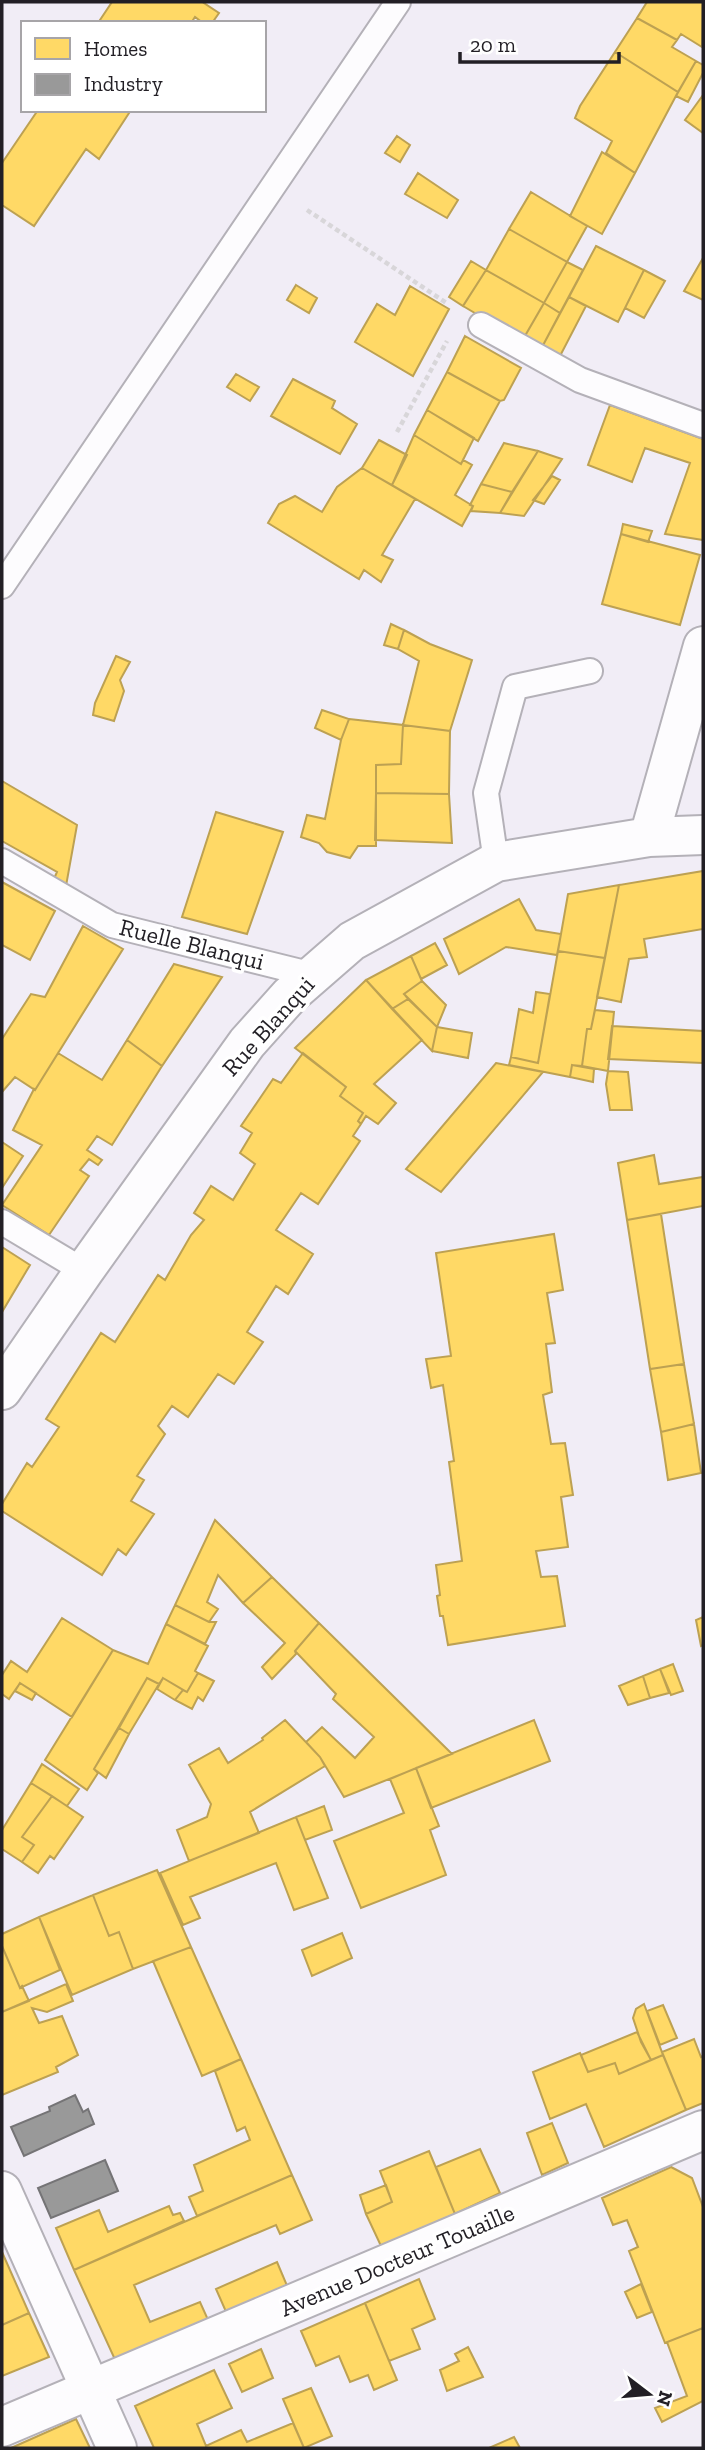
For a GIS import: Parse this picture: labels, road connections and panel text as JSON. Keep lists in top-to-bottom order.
{
  "streets": {
    "street": ["Rue Blanqui", "Avenue Docteur Touaille"],
    "lane": ["Ruelle Blanqui"]
  },
  "crossings": [
    ["Ruelle Blanqui", "Rue Blanqui"]
  ],
  "legend": ["Homes", "Industry"],
  "scale_bar": "20 m",
  "north": "right"
}
